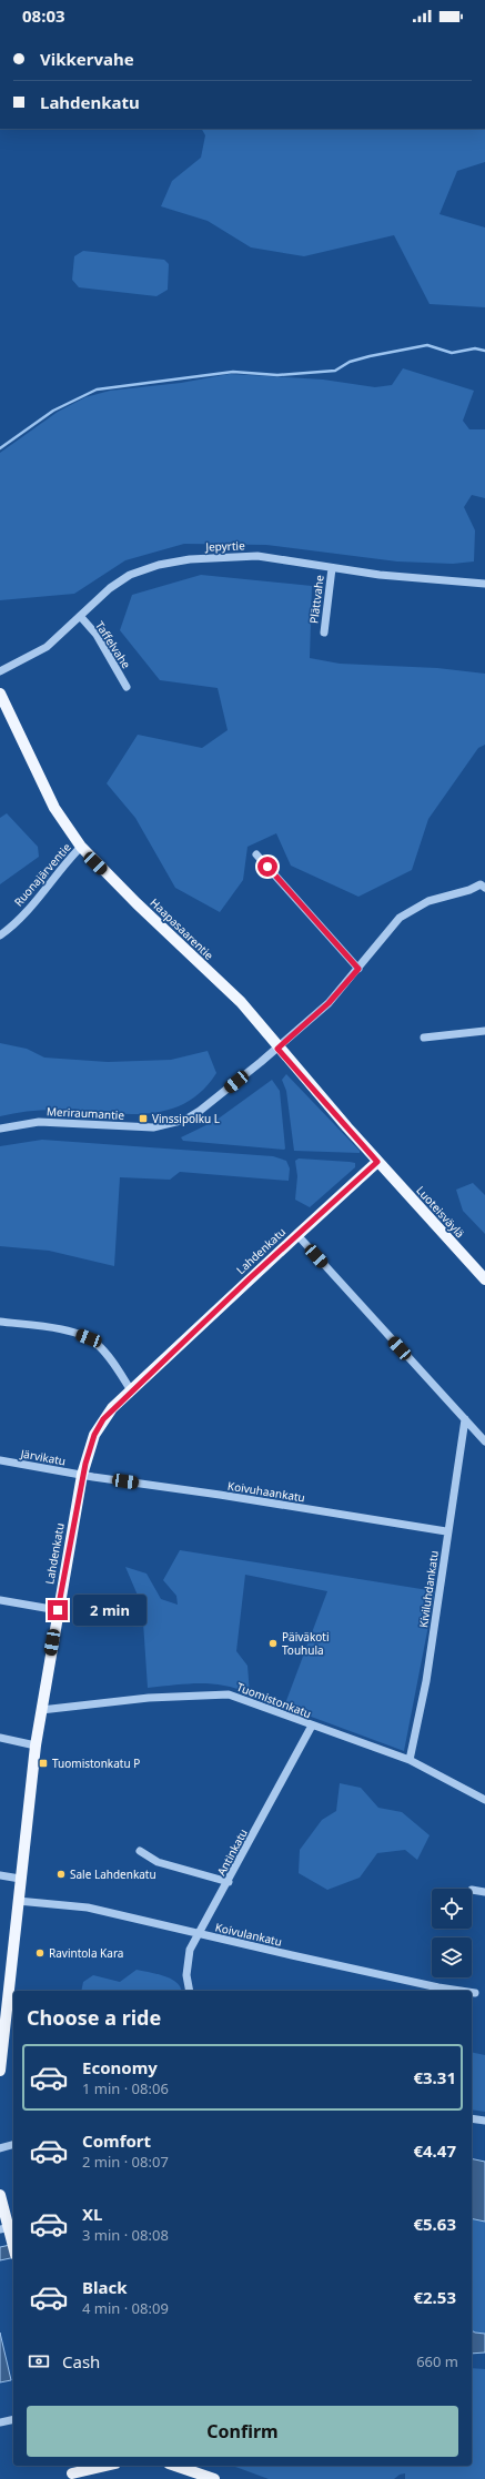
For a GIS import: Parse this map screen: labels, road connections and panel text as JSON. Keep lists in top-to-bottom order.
{
  "streets": {
    "main road": ["Haapasaarentie", "Luoteisväylä", "Lahdenkatu"],
    "street": [
      "Jepyrtie",
      "Plättvahe",
      "Taffelvahe",
      "Ruonajärventie",
      "Meriraumantie",
      "Järvikatu",
      "Koivuhaankatu",
      "Kiviluhdankatu",
      "Tuomistonkatu",
      "Antinkatu",
      "Koivulankatu"
    ]
  },
  "crossings": [
    ["Jepyrtie", "Plättvahe"],
    ["Jepyrtie", "Taffelvahe"],
    ["Ruonajärventie", "Haapasaarentie"],
    ["Haapasaarentie", "Meriraumantie"],
    ["Haapasaarentie", "Luoteisväylä"],
    ["Haapasaarentie", "Lahdenkatu"],
    ["Luoteisväylä", "Lahdenkatu"],
    ["Lahdenkatu", "Järvikatu"],
    ["Lahdenkatu", "Koivuhaankatu"],
    ["Lahdenkatu", "Tuomistonkatu"],
    ["Lahdenkatu", "Koivulankatu"],
    ["Järvikatu", "Koivuhaankatu"],
    ["Koivuhaankatu", "Kiviluhdankatu"],
    ["Kiviluhdankatu", "Tuomistonkatu"],
    ["Tuomistonkatu", "Antinkatu"],
    ["Antinkatu", "Koivulankatu"]
  ],
  "places": {
    "transit": ["Vinssipolku L", "Tuomistonkatu P"],
    "other": ["Päiväkoti Touhula", "Sale Lahdenkatu", "Ravintola Kara"]
  },
  "page": {
    "status": "08:03",
    "banner": ["Vikkervahe", "Lahdenkatu"],
    "bubble": "2 min",
    "heading": "Choose a ride",
    "list": [
      {
        "name": "Economy",
        "note": "1 min · 08:06",
        "value": "€3.31"
      },
      {
        "name": "Comfort",
        "note": "2 min · 08:07",
        "value": "€4.47"
      },
      {
        "name": "XL",
        "note": "3 min · 08:08",
        "value": "€5.63"
      },
      {
        "name": "Black",
        "note": "4 min · 08:09",
        "value": "€2.53"
      }
    ],
    "pay": ["Cash", "660 m"],
    "buttons": "Confirm"
  }
}
